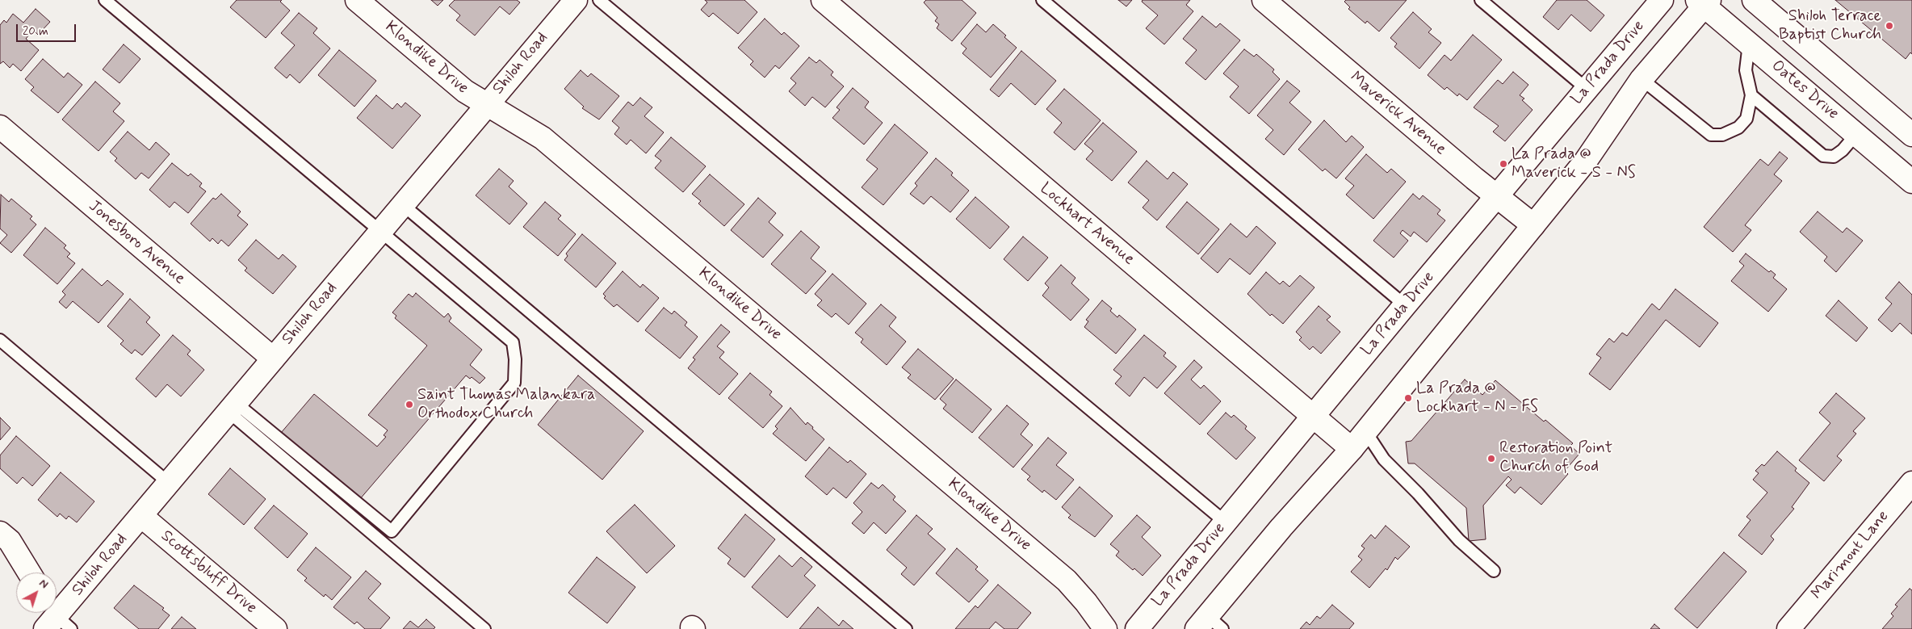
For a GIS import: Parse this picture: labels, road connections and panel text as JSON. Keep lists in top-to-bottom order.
{
  "streets": {
    "street": [
      "Klondike Drive",
      "La Prada Drive",
      "Shiloh Road",
      "Oates Drive",
      "Maverick Avenue",
      "Lockhart Avenue",
      "Jonesboro Avenue",
      "Marimont Lane",
      "Scottsbluff Drive"
    ]
  },
  "crossings": [
    ["Klondike Drive", "Shiloh Road"],
    ["La Prada Drive", "Maverick Avenue"],
    ["La Prada Drive", "Lockhart Avenue"],
    ["Shiloh Road", "Jonesboro Avenue"],
    ["Shiloh Road", "Scottsbluff Drive"]
  ],
  "places": [
    "Shiloh Terrace Baptist Church",
    "La Prada @ Maverick - S - NS",
    "La Prada @ Lockhart - N - FS",
    "Saint Thomas Malankara Orthodox Church",
    "Restoration Point Church of God"
  ],
  "scale_bar": "20 m",
  "north": "top right"
}
